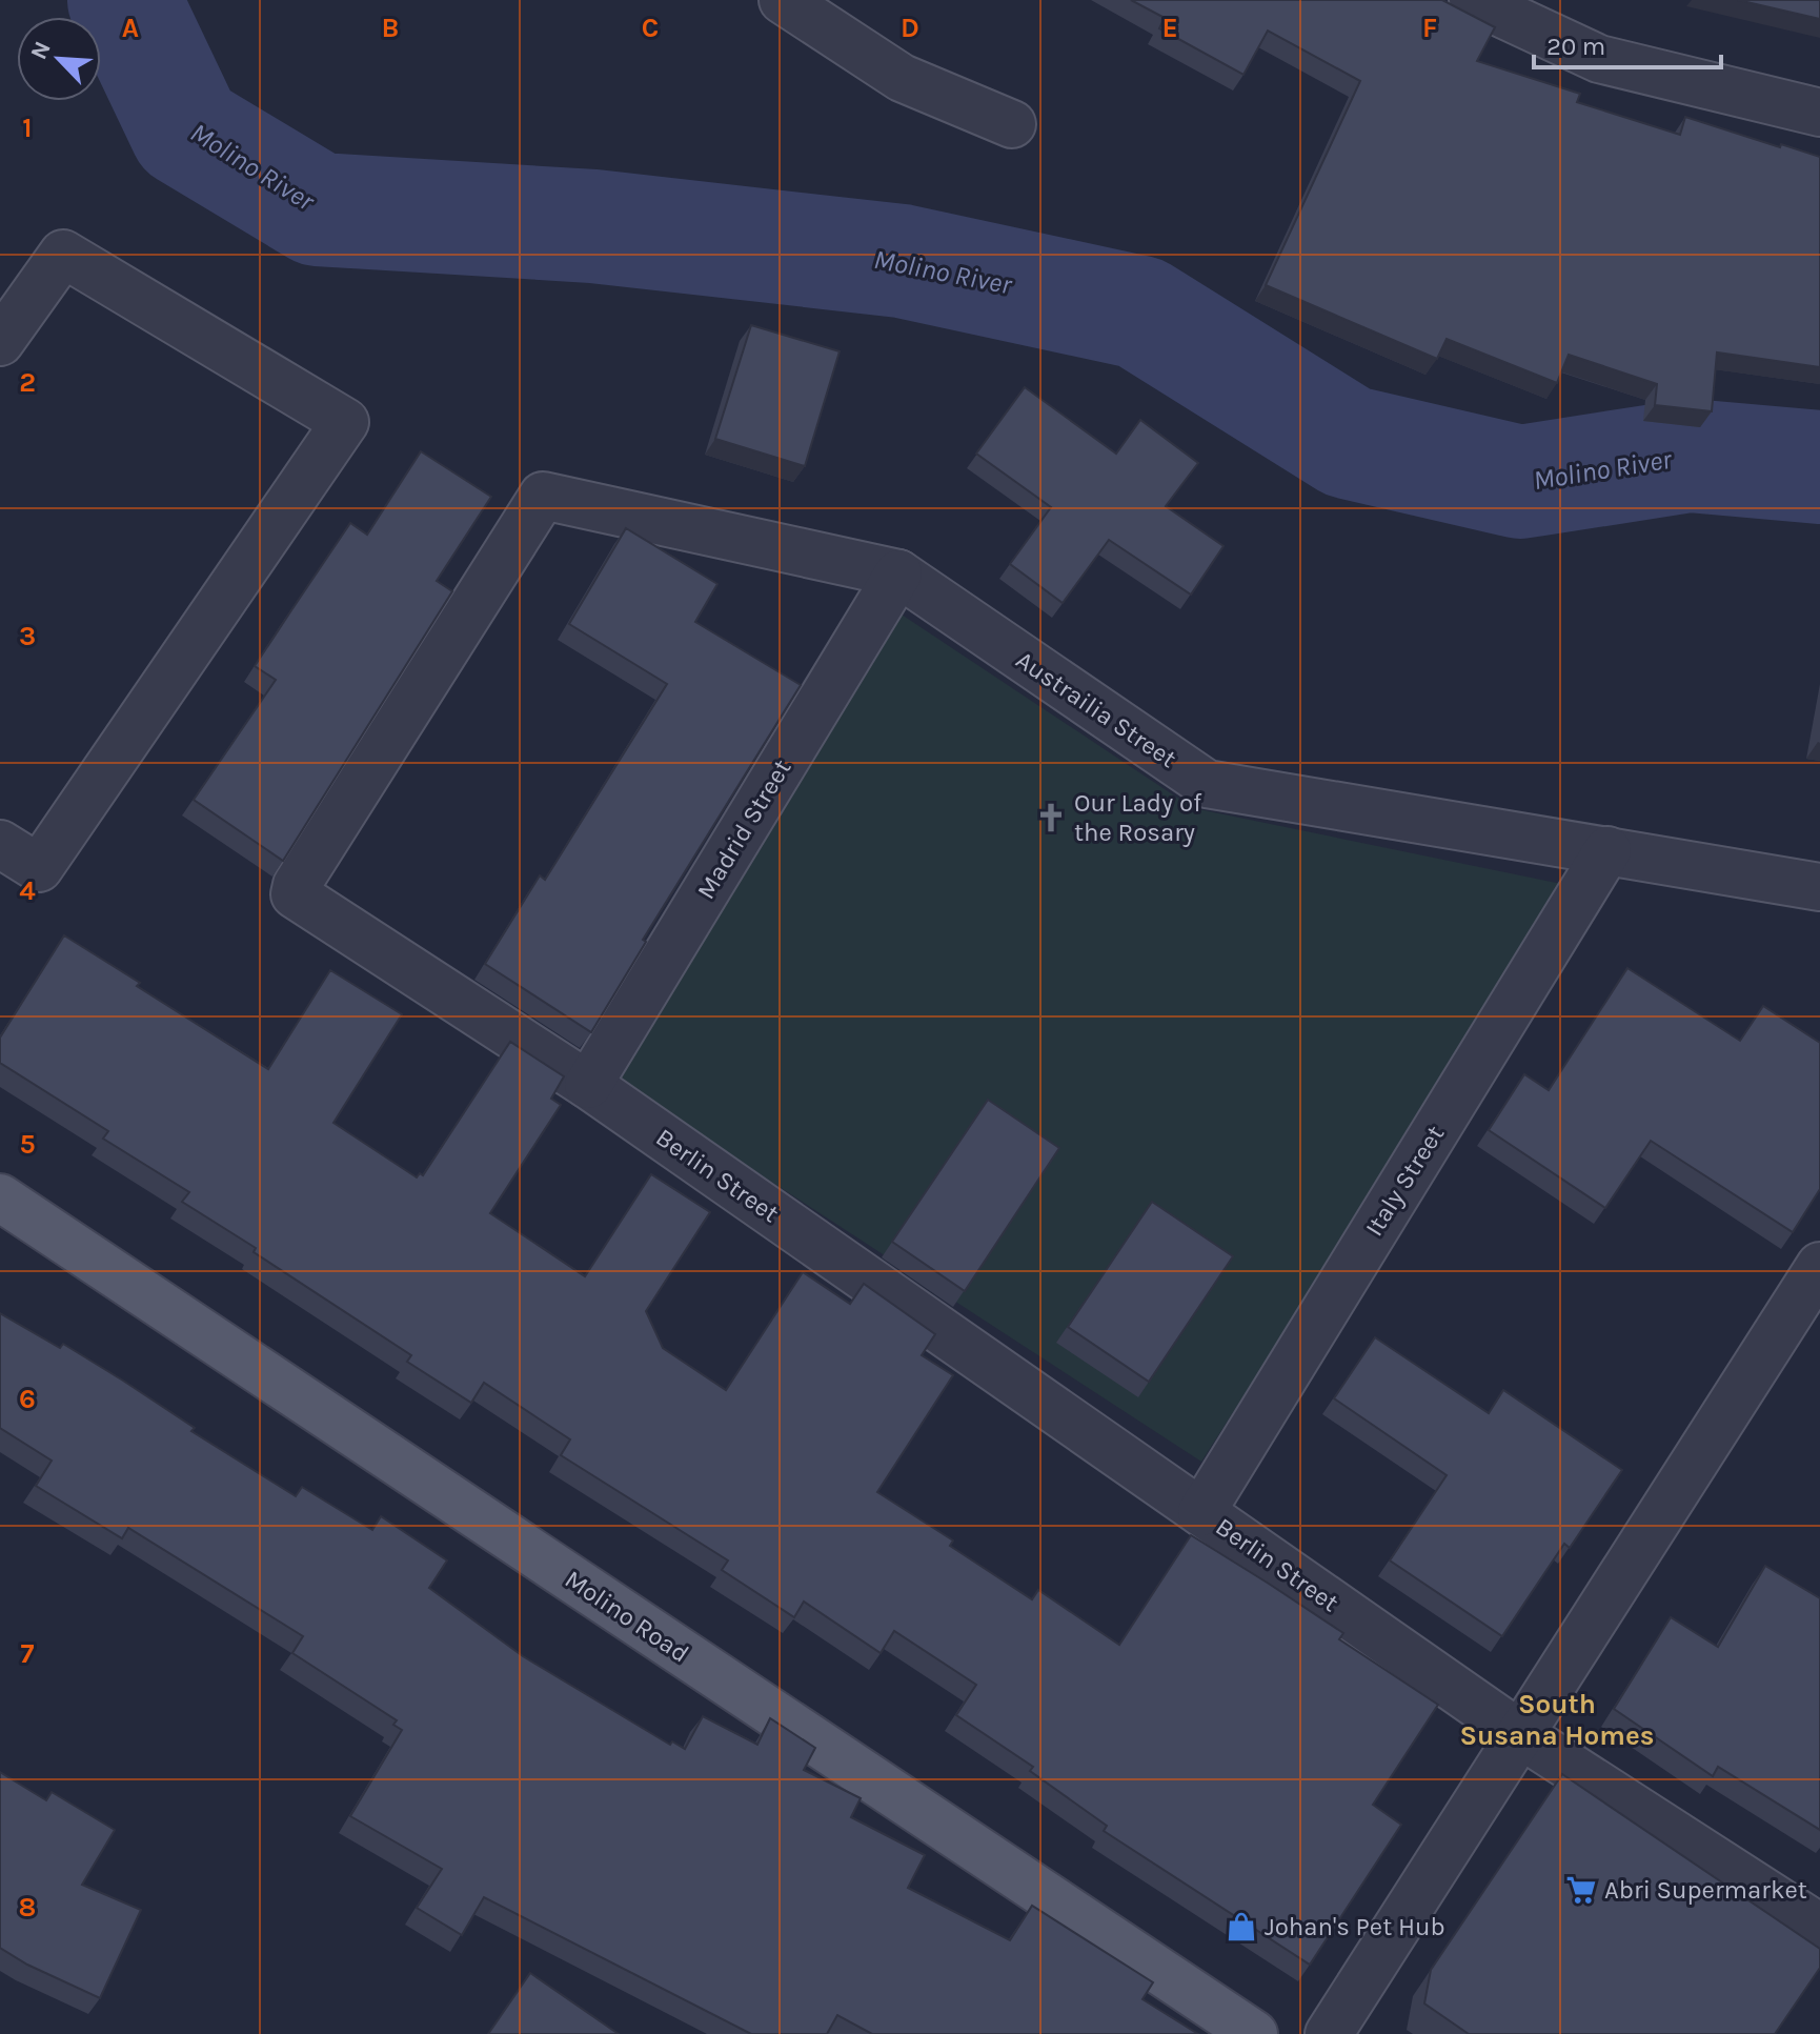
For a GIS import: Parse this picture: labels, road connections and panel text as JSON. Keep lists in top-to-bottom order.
{
  "streets": {
    "main road": ["Molino Road"],
    "street": [
      "Austrailia Street",
      "Madrid Street",
      "Berlin Street",
      "Italy Street"
    ]
  },
  "crossings": [
    ["Austrailia Street", "Madrid Street"],
    ["Austrailia Street", "Berlin Street"],
    ["Austrailia Street", "Italy Street"],
    ["Madrid Street", "Berlin Street"],
    ["Berlin Street", "Italy Street"]
  ],
  "districts": ["South Susana Homes"],
  "water": ["Molino River"],
  "places": {
    "church": ["Our Lady of the Rosary"],
    "supermarket": ["Abri Supermarket"],
    "shop": ["Johan's Pet Hub"]
  },
  "scale_bar": "20 m",
  "north": "top left",
  "grid": {
    "columns": [
      "A",
      "B",
      "C",
      "D",
      "E",
      "F"
    ],
    "rows": [
      "1",
      "2",
      "3",
      "4",
      "5",
      "6",
      "7",
      "8"
    ]
  }
}
